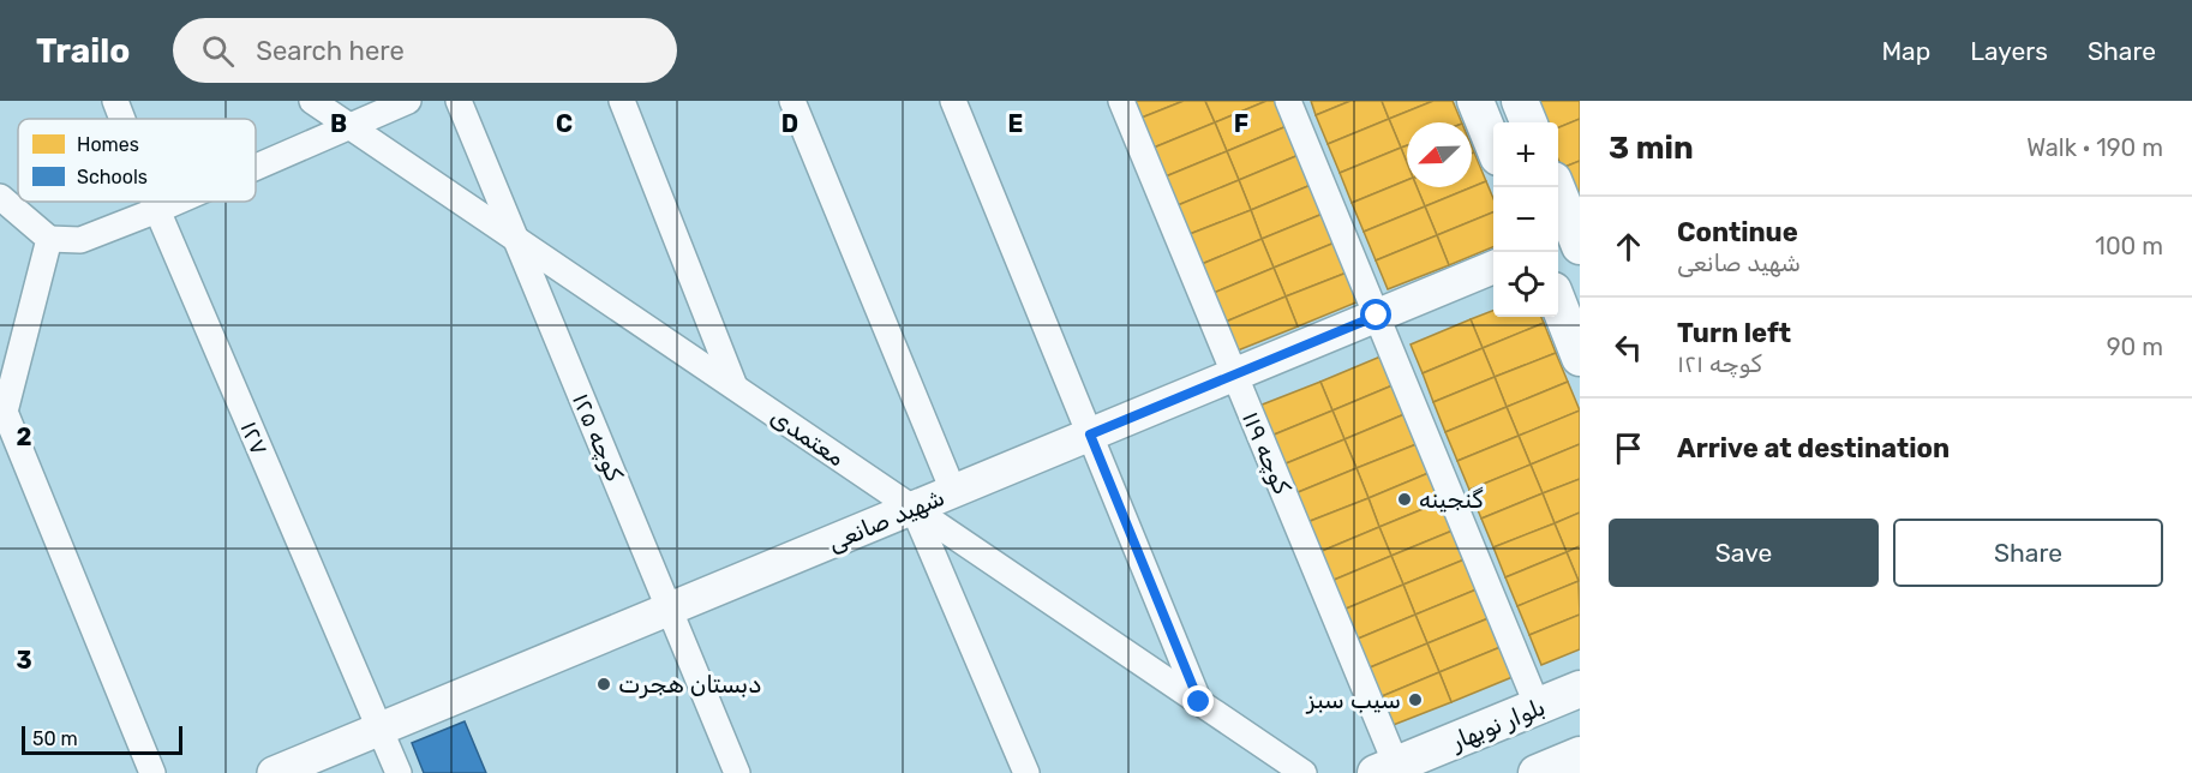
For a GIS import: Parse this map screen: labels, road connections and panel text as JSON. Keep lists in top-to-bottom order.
{
  "streets": {
    "main road": ["بلوار نوبهار"],
    "street": [
      "کوچه ۱۲۵",
      "معتمدی",
      "۱۲۷",
      "کوچه ۱۱۹",
      "شهید صانعی"
    ]
  },
  "crossings": [
    ["کوچه ۱۲۵", "معتمدی"],
    ["کوچه ۱۲۵", "شهید صانعی"],
    ["معتمدی", "شهید صانعی"],
    ["۱۲۷", "شهید صانعی"],
    ["کوچه ۱۱۹", "شهید صانعی"],
    ["کوچه ۱۱۹", "بلوار نوبهار"]
  ],
  "places": ["گنجینه", "دبستان هجرت", "سیب سبز"],
  "legend": ["Homes", "Schools"],
  "scale_bar": "50 m",
  "north": "bottom left",
  "page": {
    "header": "Trailo",
    "search": "Search here",
    "nav": ["Map", "Layers", "Share"],
    "heading": ["3 min", "Walk · 190 m"],
    "map_buttons": ["+", "−"],
    "list": [
      ["Continue", "شهید صانعی", "100 m"],
      ["Turn left", "کوچه ۱۲۱", "90 m"],
      "Arrive at destination"
    ],
    "buttons": ["Save", "Share"],
    "scale": "50 m"
  },
  "grid": {
    "columns": [
      "B",
      "C",
      "D",
      "E",
      "F"
    ],
    "rows": ["2", "3"]
  }
}
